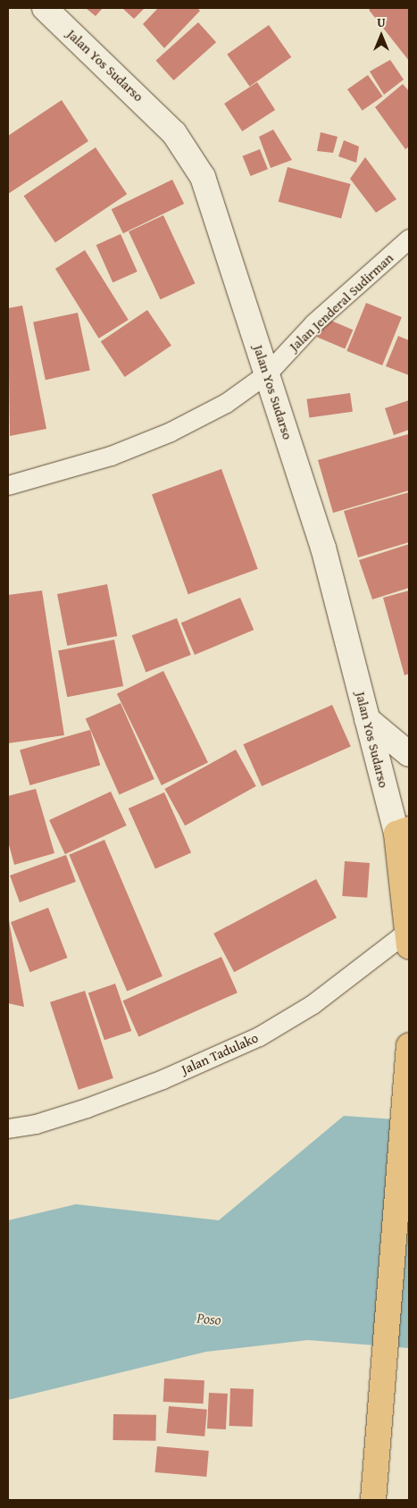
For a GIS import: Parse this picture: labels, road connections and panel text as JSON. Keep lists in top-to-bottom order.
{
  "streets": {
    "main road": ["Jalan Yos Sudarso"],
    "street": ["Jalan Jenderal Sudirman", "Jalan Tadulako"]
  },
  "crossings": [
    ["Jalan Yos Sudarso", "Jalan Jenderal Sudirman"]
  ],
  "water": ["Poso"],
  "north": "top"
}
